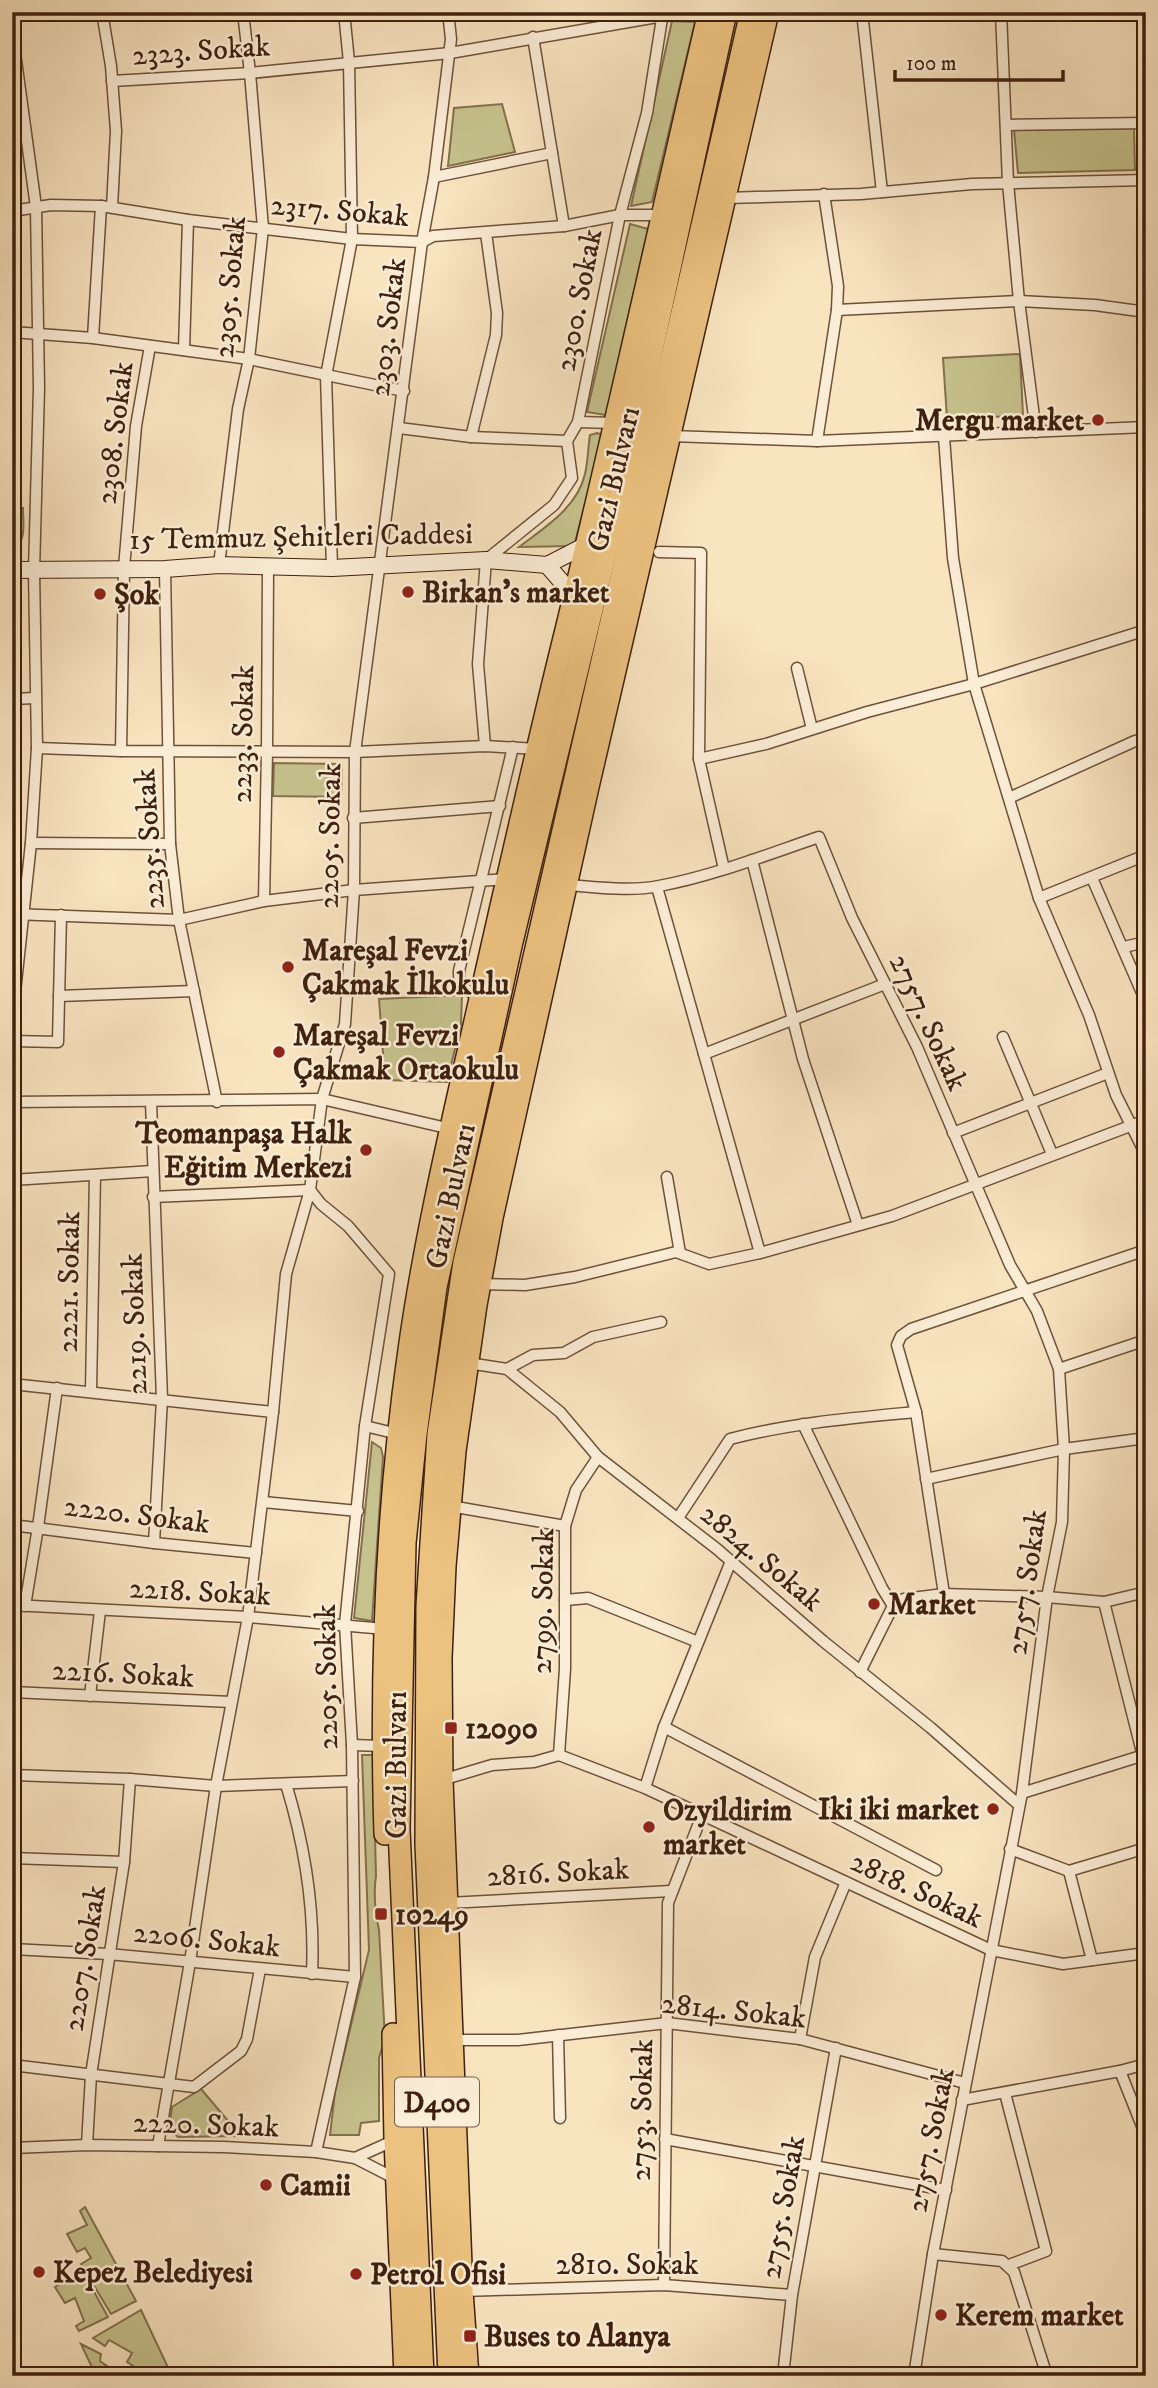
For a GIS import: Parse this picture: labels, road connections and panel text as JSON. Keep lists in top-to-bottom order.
{
  "streets": {
    "highway": ["Gazi Bulvarı", "D400"],
    "main road": ["15 Temmuz Şehitleri Caddesi"],
    "street": [
      "2323. Sokak",
      "2317. Sokak",
      "2305. Sokak",
      "2300. Sokak",
      "2303. Sokak",
      "2308. Sokak",
      "2233. Sokak",
      "2205. Sokak",
      "2235. Sokak",
      "2757. Sokak",
      "2221. Sokak",
      "2219. Sokak",
      "2220. Sokak",
      "2824. Sokak",
      "2218. Sokak",
      "2799. Sokak",
      "2216. Sokak",
      "2816. Sokak",
      "2818. Sokak",
      "2206. Sokak",
      "2207. Sokak",
      "2814. Sokak",
      "2753. Sokak",
      "2755. Sokak",
      "2810. Sokak"
    ]
  },
  "crossings": [
    ["2323. Sokak", "2305. Sokak"],
    ["2323. Sokak", "2300. Sokak"],
    ["2323. Sokak", "2303. Sokak"],
    ["2323. Sokak", "Gazi Bulvarı"],
    ["2317. Sokak", "2305. Sokak"],
    ["2317. Sokak", "2300. Sokak"],
    ["2317. Sokak", "2303. Sokak"],
    ["2305. Sokak", "15 Temmuz Şehitleri Caddesi"],
    ["2303. Sokak", "15 Temmuz Şehitleri Caddesi"],
    ["2303. Sokak", "2205. Sokak"],
    ["2308. Sokak", "15 Temmuz Şehitleri Caddesi"],
    ["15 Temmuz Şehitleri Caddesi", "2233. Sokak"],
    ["15 Temmuz Şehitleri Caddesi", "2205. Sokak"],
    ["15 Temmuz Şehitleri Caddesi", "2235. Sokak"],
    ["2205. Sokak", "2220. Sokak"],
    ["2205. Sokak", "2218. Sokak"],
    ["2205. Sokak", "2216. Sokak"],
    ["2205. Sokak", "2206. Sokak"],
    ["2757. Sokak", "2824. Sokak"],
    ["2757. Sokak", "2818. Sokak"],
    ["2757. Sokak", "2814. Sokak"],
    ["2219. Sokak", "2220. Sokak"],
    ["2220. Sokak", "2207. Sokak"],
    ["2824. Sokak", "2799. Sokak"],
    ["2799. Sokak", "2818. Sokak"],
    ["2816. Sokak", "2753. Sokak"],
    ["2818. Sokak", "2753. Sokak"],
    ["2206. Sokak", "2207. Sokak"],
    ["2814. Sokak", "2753. Sokak"],
    ["2814. Sokak", "2755. Sokak"],
    ["2753. Sokak", "2810. Sokak"],
    ["2755. Sokak", "2810. Sokak"]
  ],
  "places": {
    "other": [
      "Mergu market",
      "Birkan's market",
      "Şok",
      "Mareşal Fevzi Çakmak İlkokulu",
      "Mareşal Fevzi Çakmak Ortaokulu",
      "Teomanpaşa Halk Eğitim Merkezi",
      "Market",
      "Iki iki market",
      "Ozyildirim market",
      "Camii",
      "Kepez Belediyesi",
      "Petrol Ofisi",
      "Kerem market"
    ],
    "transit": ["12090", "10249", "Buses to Alanya"]
  },
  "scale_bar": "100 m"
}
